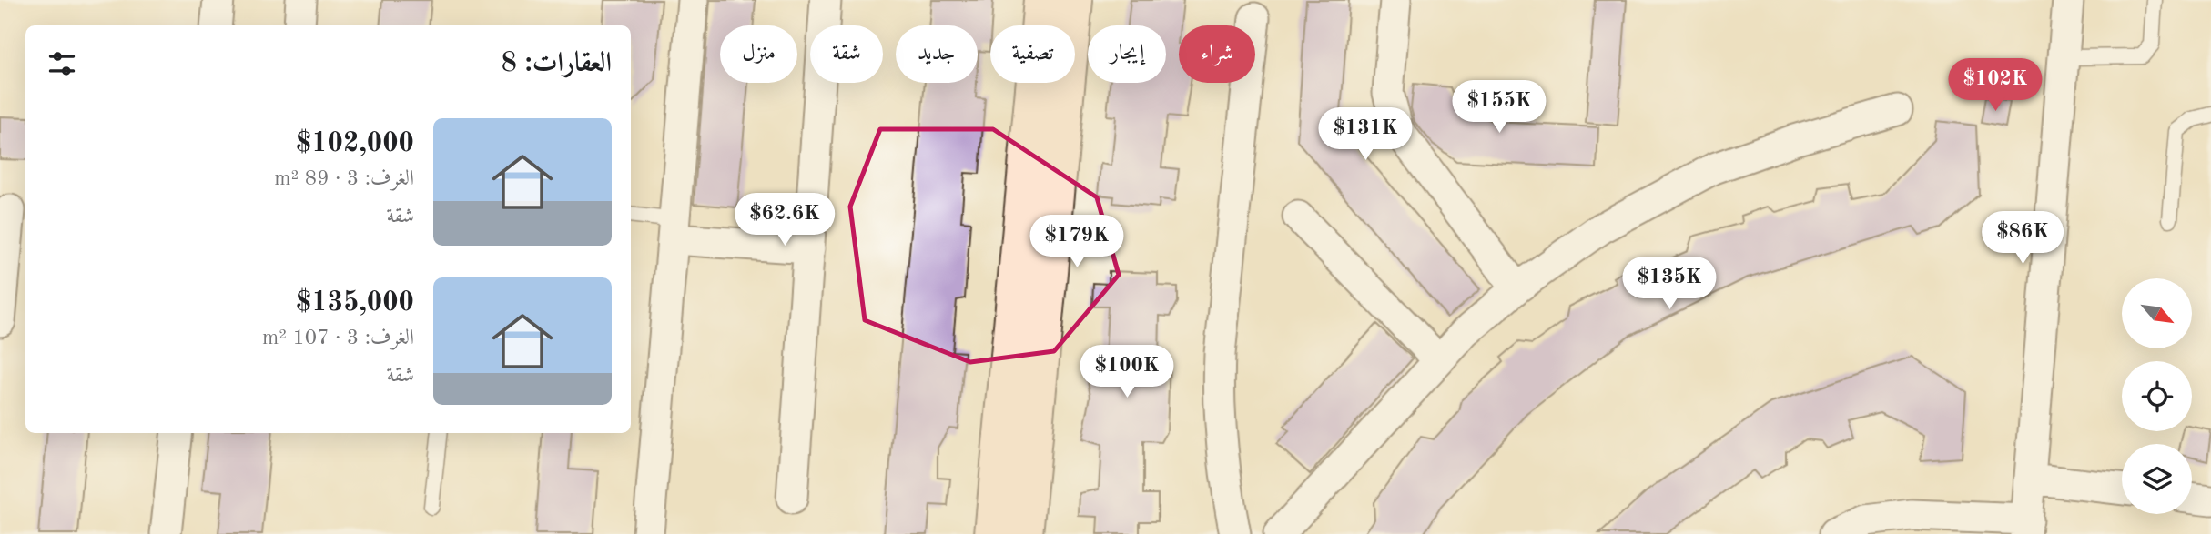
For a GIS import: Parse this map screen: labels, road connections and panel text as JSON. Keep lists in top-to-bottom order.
{
  "north": "bottom right",
  "page": {
    "chip": [
      "شراء",
      "إيجار",
      "تصفية",
      "جديد",
      "شقة",
      "منزل"
    ],
    "heading": "العقارات: 8",
    "price": [
      "$102K",
      "$155K",
      "$131K",
      "$62.6K",
      "$86K",
      "$179K",
      "$135K",
      "$100K"
    ],
    "list": [
      {
        "name": "$102,000",
        "note": "الغرف: 3 · 89 m² · شقة"
      },
      {
        "name": "$135,000",
        "note": "الغرف: 3 · 107 m² · شقة"
      }
    ]
  }
}
